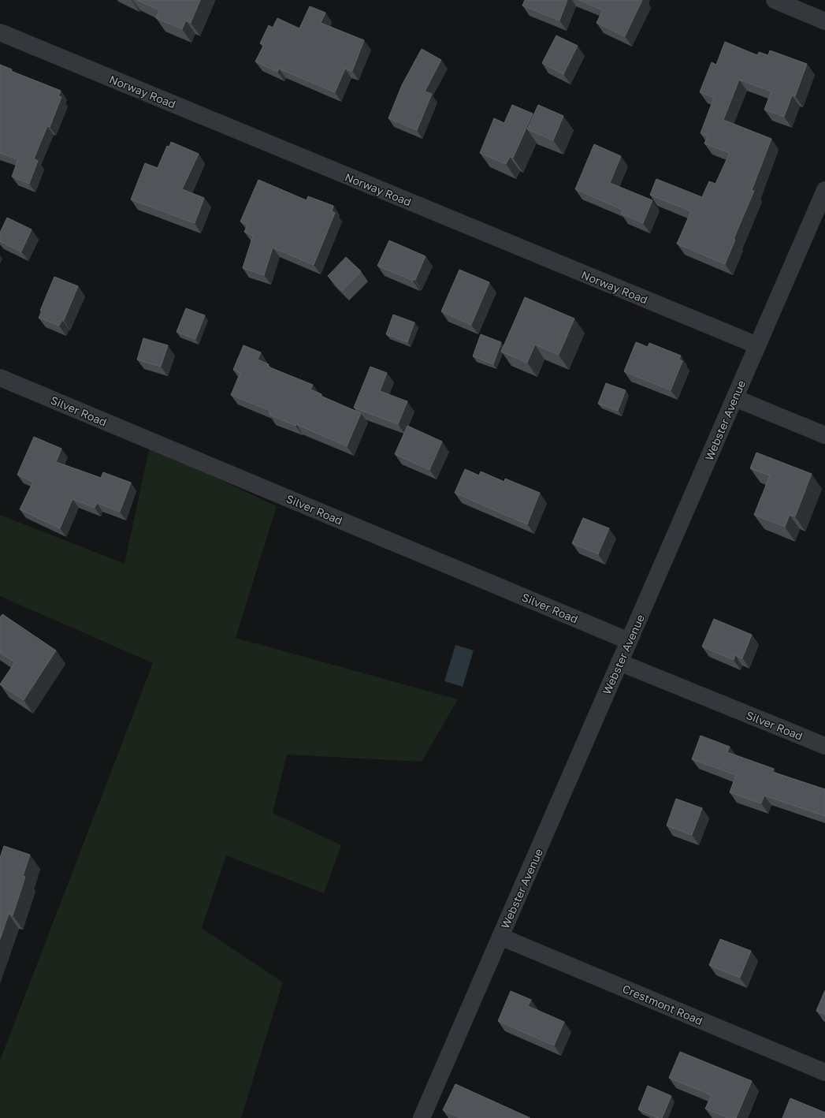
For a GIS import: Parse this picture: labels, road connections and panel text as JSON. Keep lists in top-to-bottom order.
{
  "streets": {
    "street": [
      "Norway Road",
      "Silver Road",
      "Webster Avenue",
      "Crestmont Road"
    ]
  },
  "crossings": [
    ["Norway Road", "Webster Avenue"],
    ["Silver Road", "Webster Avenue"],
    ["Webster Avenue", "Crestmont Road"]
  ]
}
